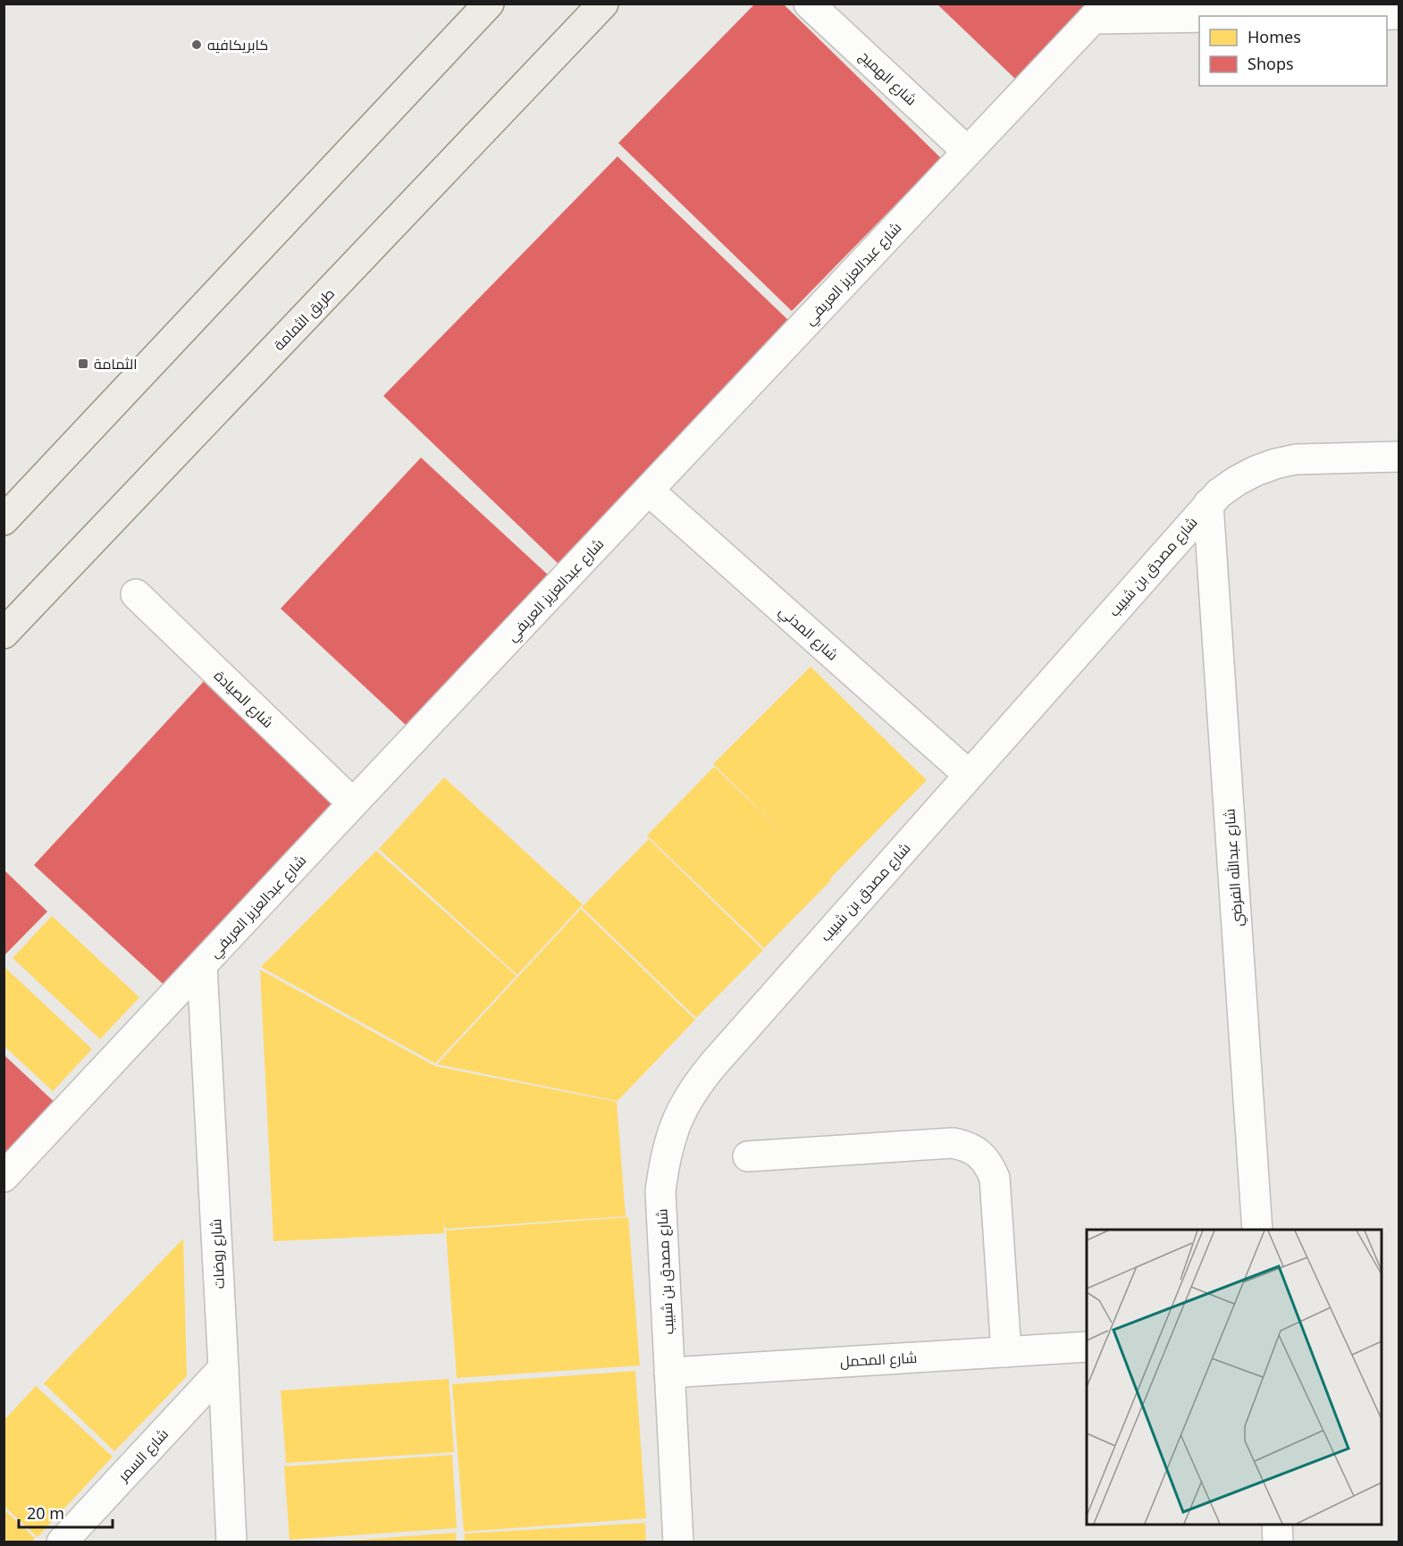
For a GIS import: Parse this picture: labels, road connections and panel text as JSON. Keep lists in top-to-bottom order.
{
  "streets": {
    "main road": ["طريق الثمامة"],
    "street": [
      "شارع الهميج",
      "شارع عبدالعزيز العريفي",
      "شارع مصدق بن شبيب",
      "شارع المدني",
      "شارع الصيادة",
      "شارع عبدالله الفرضي",
      "شارع روضات",
      "شارع المحمل",
      "شارع السمر"
    ]
  },
  "crossings": [
    ["شارع الهميج", "شارع عبدالعزيز العريفي"],
    ["شارع عبدالعزيز العريفي", "شارع المدني"],
    ["شارع عبدالعزيز العريفي", "شارع الصيادة"],
    ["شارع عبدالعزيز العريفي", "شارع روضات"],
    ["شارع مصدق بن شبيب", "شارع المدني"],
    ["شارع مصدق بن شبيب", "شارع عبدالله الفرضي"],
    ["شارع مصدق بن شبيب", "شارع المحمل"],
    ["شارع روضات", "شارع السمر"]
  ],
  "places": {
    "other": ["كابريكافيه"],
    "transit": ["الثمامة"]
  },
  "legend": ["Homes", "Shops"],
  "scale_bar": "20 m"
}
